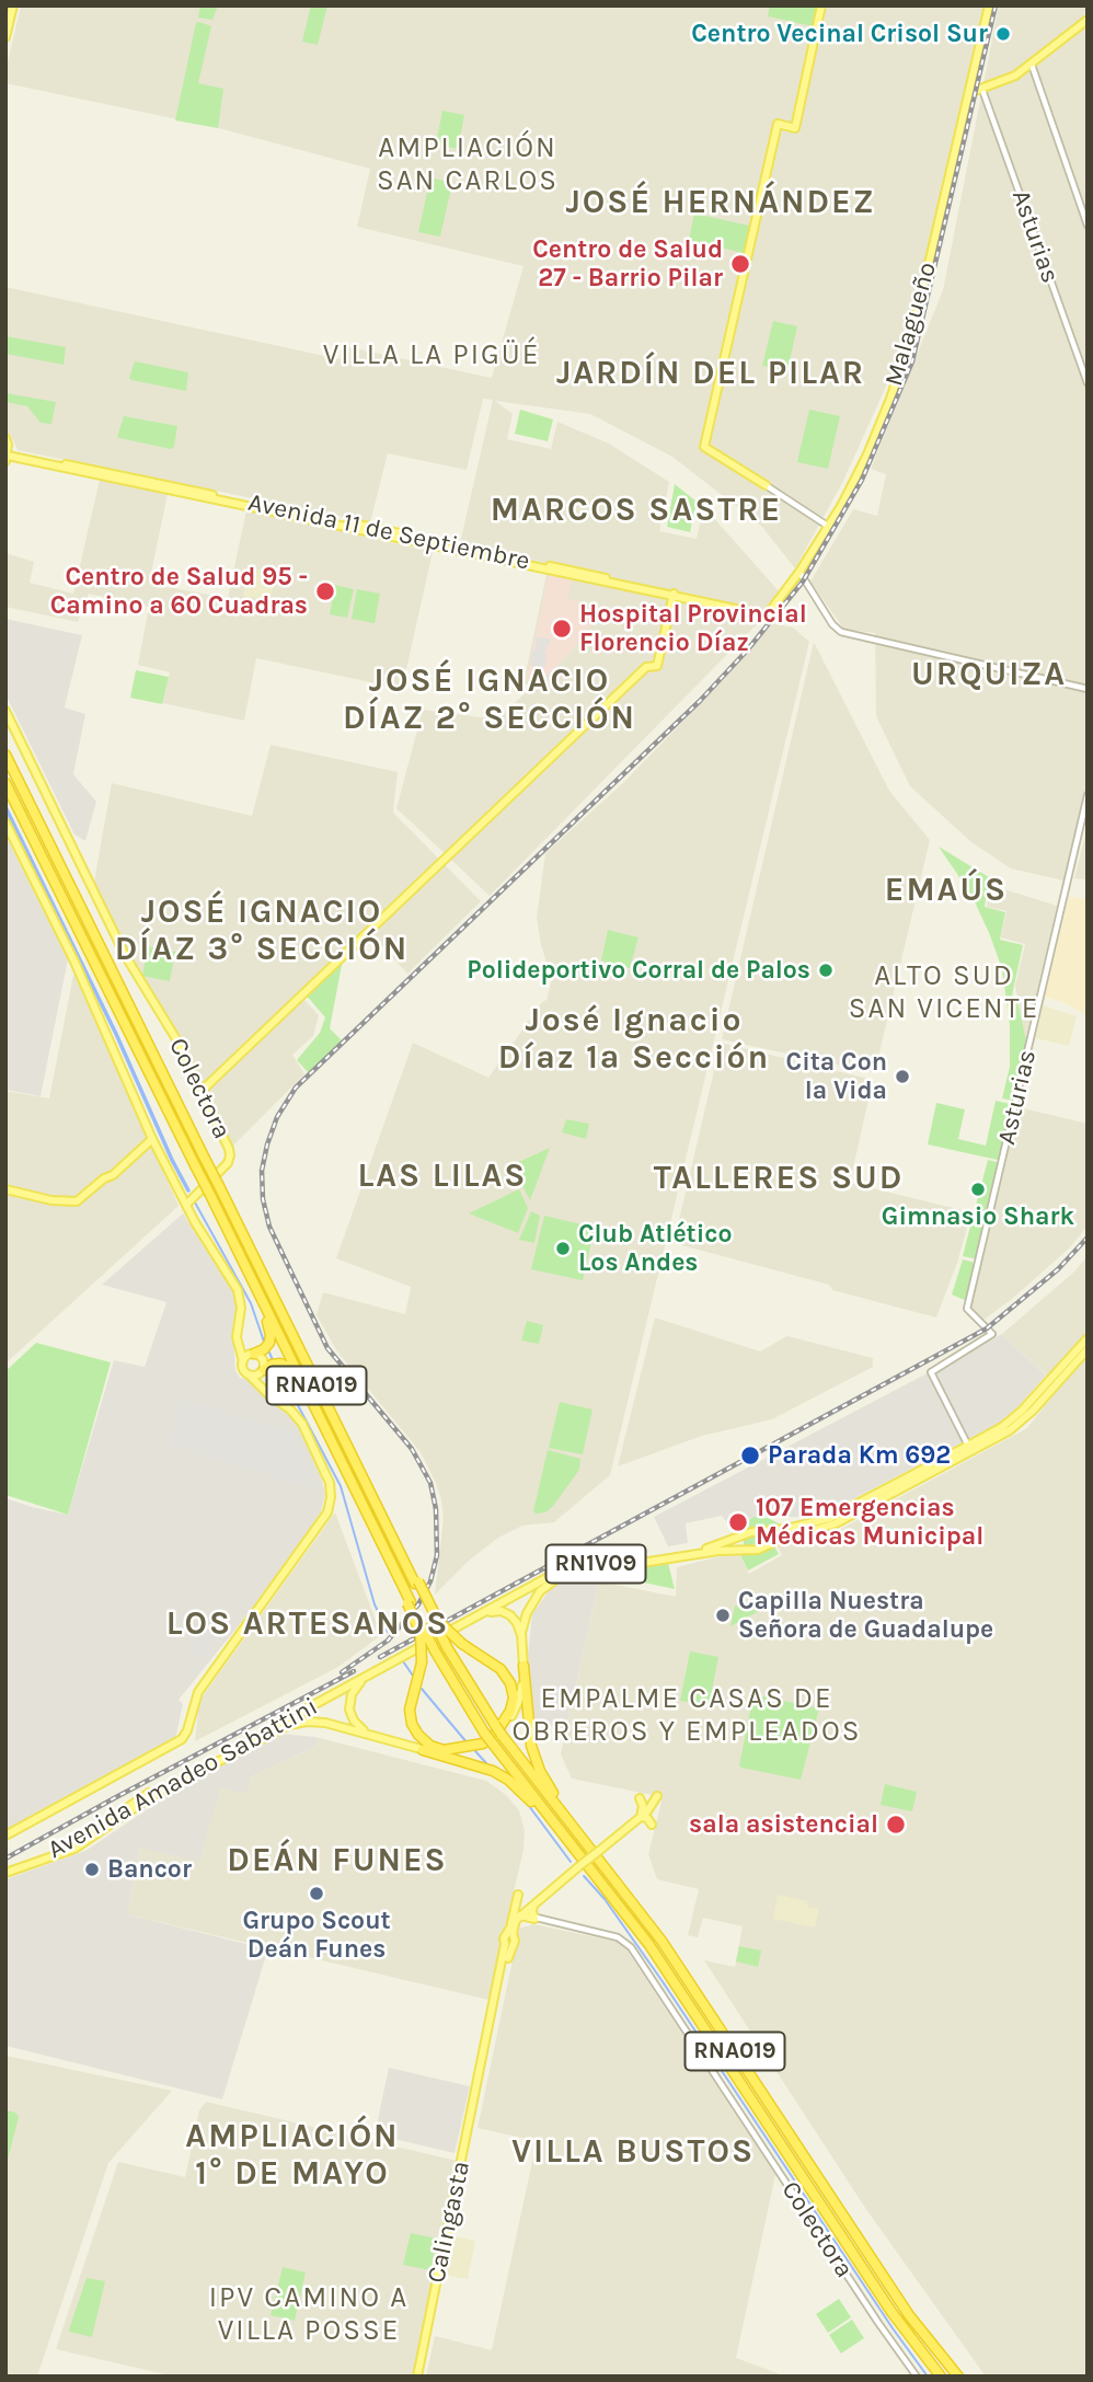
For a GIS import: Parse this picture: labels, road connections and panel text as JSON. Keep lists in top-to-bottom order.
{
  "streets": {
    "highway": ["RNA019"],
    "main road": [
      "Malagueño",
      "Avenida 11 de Septiembre",
      "Colectora",
      "RN1V09",
      "Avenida Amadeo Sabattini",
      "Calingasta"
    ],
    "street": ["Asturias"]
  },
  "crossings": [
    ["Asturias", "Avenida Amadeo Sabattini"],
    ["Malagueño", "Avenida 11 de Septiembre"],
    ["RNA019", "Avenida Amadeo Sabattini"]
  ],
  "districts": [
    "AMPLIACIÓN SAN CARLOS",
    "JOSÉ HERNÁNDEZ",
    "VILLA LA PIGÜÉ",
    "JARDÍN DEL PILAR",
    "MARCOS SASTRE",
    "URQUIZA",
    "JOSÉ IGNACIO DÍAZ 2° SECCIÓN",
    "EMAÚS",
    "JOSÉ IGNACIO DÍAZ 3° SECCIÓN",
    "ALTO SUD SAN VICENTE",
    "José Ignacio Díaz 1ª Sección",
    "LAS LILAS",
    "TALLERES SUD",
    "LOS ARTESANOS",
    "EMPALME CASAS DE OBREROS Y EMPLEADOS",
    "DEÁN FUNES",
    "AMPLIACIÓN 1° DE MAYO",
    "VILLA BUSTOS",
    "IPV CAMINO A VILLA POSSE"
  ],
  "places": [
    "Centro Vecinal Crisol Sur",
    "Centro de Salud 27 - Barrio Pilar",
    "Centro de Salud 95 - Camino a 60 Cuadras",
    "Hospital Provincial Florencio Díaz",
    "Polideportivo Corral de Palos",
    "Cita Con la Vida",
    "Gimnasio Shark",
    "Club Atlético Los Andes",
    "Parada Km 692",
    "107 Emergencias Médicas Municipal",
    "Capilla Nuestra Señora de Guadalupe",
    "sala asistencial",
    "Bancor",
    "Grupo Scout Deán Funes"
  ]
}
